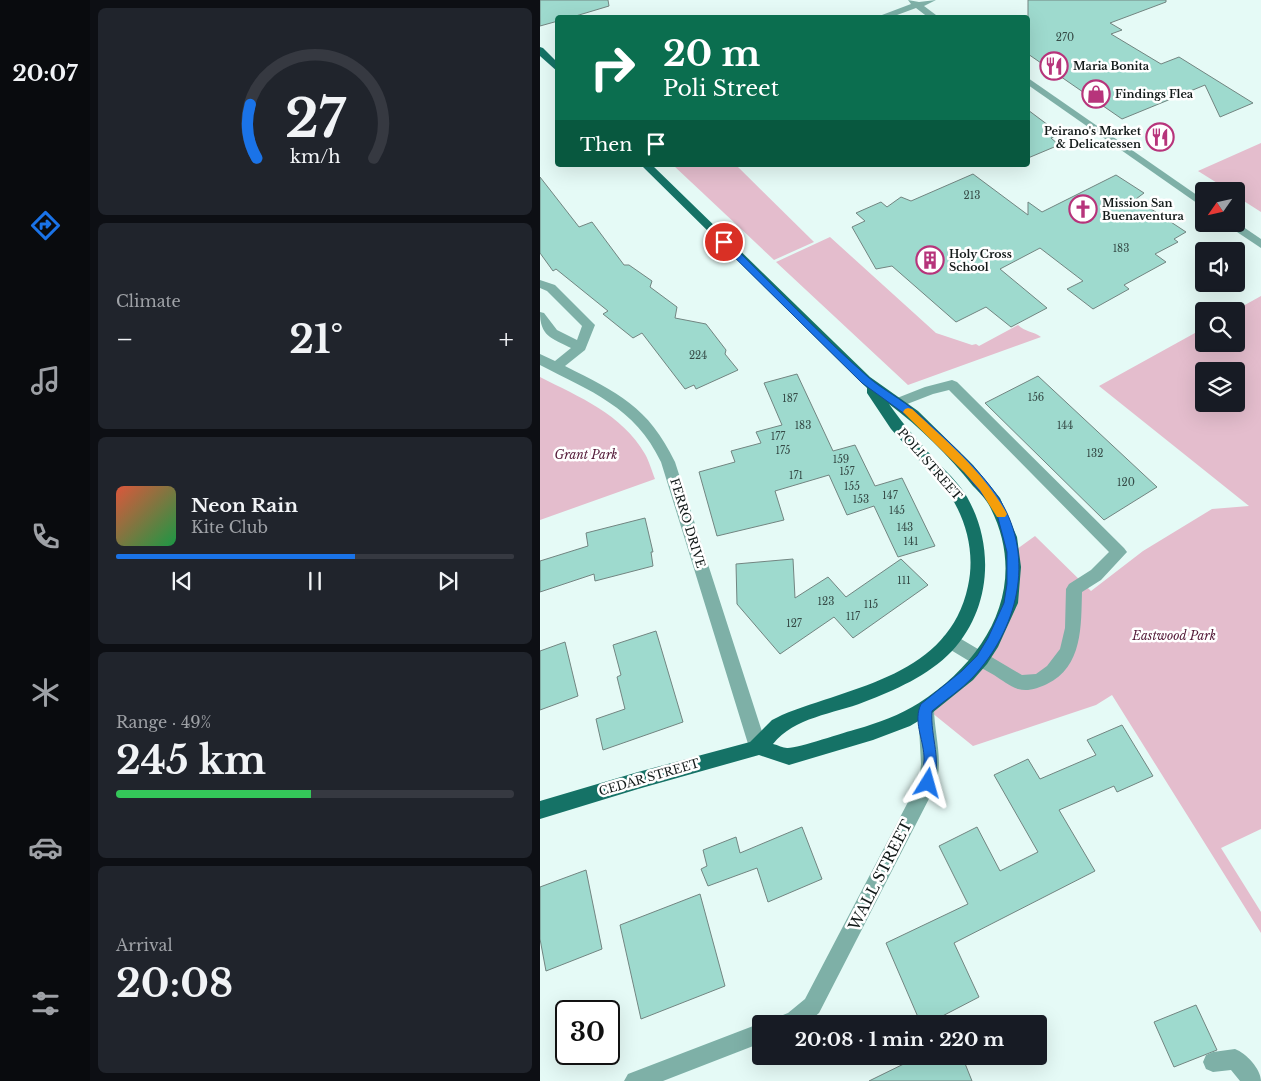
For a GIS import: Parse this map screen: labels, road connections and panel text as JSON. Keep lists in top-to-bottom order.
{
  "streets": {
    "main road": ["POLI STREET", "CEDAR STREET"],
    "street": ["FERRO DRIVE", "WALL STREET"]
  },
  "crossings": [
    ["POLI STREET", "FERRO DRIVE"],
    ["POLI STREET", "CEDAR STREET"],
    ["POLI STREET", "WALL STREET"],
    ["FERRO DRIVE", "CEDAR STREET"]
  ],
  "parks": ["Grant Park", "Eastwood Park"],
  "places": {
    "restaurant": ["Maria Bonita", "Peirano's Market & Delicatessen"],
    "shop": ["Findings Flea"],
    "church": ["Mission San Buenaventura"],
    "building": ["Holy Cross School"]
  },
  "house_numbers": [
    "270",
    "213",
    "183",
    "224",
    "156",
    "187",
    "183",
    "144",
    "177",
    "175",
    "132",
    "159",
    "157",
    "171",
    "120",
    "155",
    "147",
    "153",
    "145",
    "143",
    "141",
    "111",
    "123",
    "115",
    "117",
    "127"
  ],
  "north": "bottom left",
  "page": {
    "tabs": "20:07",
    "turn": ["20 m", "Poli Street"],
    "then": "Then",
    "tile": [
      "Climate",
      ["Range · 49%", "245 km"],
      ["Arrival", "20:08"]
    ],
    "heat": ["−", "21°", "+"],
    "song": ["Neon Rain", "Kite Club"],
    "limit": "30",
    "trip": "20:08 · 1 min · 220 m",
    "gauge": ["27", "km/h"]
  }
}
